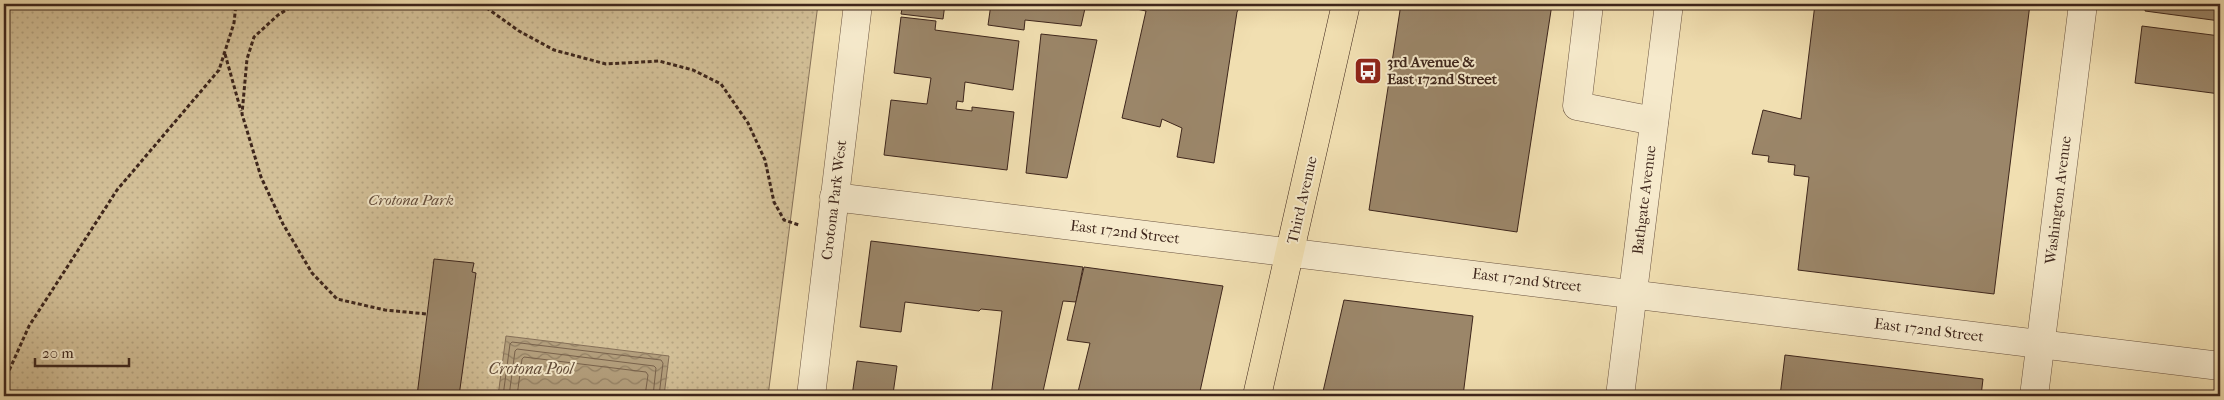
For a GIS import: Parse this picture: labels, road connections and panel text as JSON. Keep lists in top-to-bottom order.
{
  "streets": {
    "main road": ["Third Avenue"],
    "street": [
      "Crotona Park West",
      "Bathgate Avenue",
      "Washington Avenue",
      "East 172nd Street"
    ]
  },
  "crossings": [
    ["Crotona Park West", "East 172nd Street"],
    ["Third Avenue", "East 172nd Street"],
    ["Bathgate Avenue", "East 172nd Street"],
    ["Washington Avenue", "East 172nd Street"]
  ],
  "water": ["Crotona Pool"],
  "parks": ["Crotona Park"],
  "places": {
    "bus stop": ["3rd Avenue & East 172nd Street"]
  },
  "scale_bar": "20 m"
}
